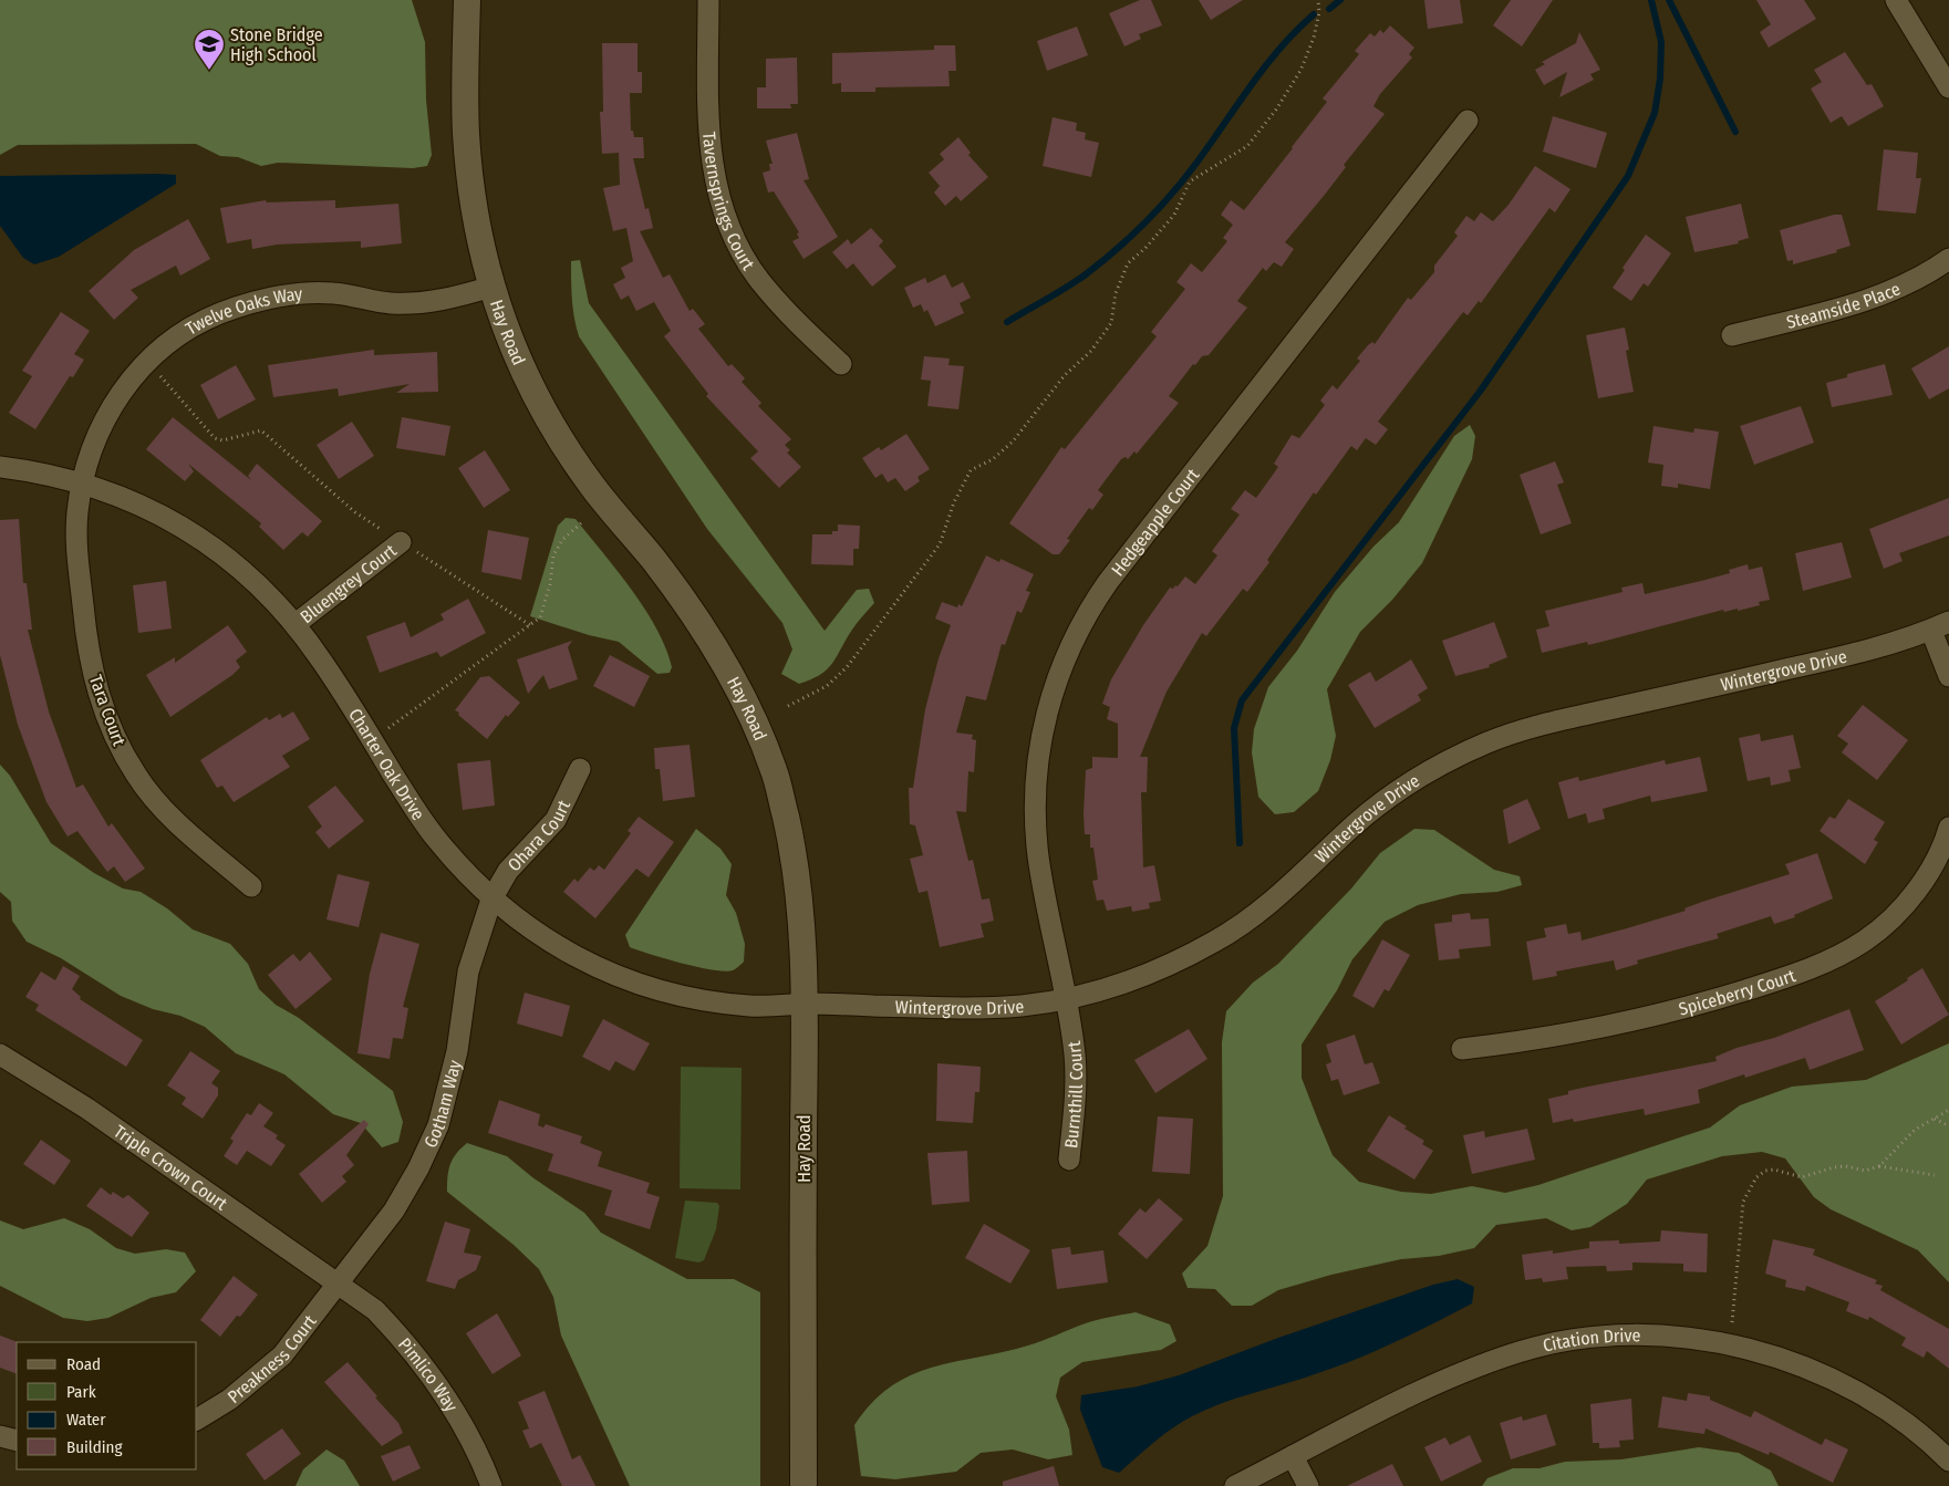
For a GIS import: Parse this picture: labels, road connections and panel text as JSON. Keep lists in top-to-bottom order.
{
  "streets": {
    "street": [
      "Tavernsprings Court",
      "Steamside Place",
      "Twelve Oaks Way",
      "Hay Road",
      "Hedgeapple Court",
      "Bluengrey Court",
      "Wintergrove Drive",
      "Tara Court",
      "Charter Oak Drive",
      "Ohara Court",
      "Spiceberry Court",
      "Burnthill Court",
      "Gotham Way",
      "Triple Crown Court",
      "Citation Drive",
      "Preakness Court",
      "Pimlico Way"
    ]
  },
  "crossings": [
    ["Twelve Oaks Way", "Hay Road"],
    ["Twelve Oaks Way", "Tara Court"],
    ["Twelve Oaks Way", "Charter Oak Drive"],
    ["Hay Road", "Wintergrove Drive"],
    ["Hay Road", "Charter Oak Drive"],
    ["Hedgeapple Court", "Wintergrove Drive"],
    ["Hedgeapple Court", "Burnthill Court"],
    ["Bluengrey Court", "Charter Oak Drive"],
    ["Wintergrove Drive", "Charter Oak Drive"],
    ["Wintergrove Drive", "Burnthill Court"],
    ["Tara Court", "Charter Oak Drive"],
    ["Charter Oak Drive", "Ohara Court"],
    ["Charter Oak Drive", "Gotham Way"],
    ["Ohara Court", "Gotham Way"],
    ["Gotham Way", "Triple Crown Court"],
    ["Gotham Way", "Preakness Court"],
    ["Gotham Way", "Pimlico Way"],
    ["Triple Crown Court", "Preakness Court"],
    ["Triple Crown Court", "Pimlico Way"],
    ["Preakness Court", "Pimlico Way"]
  ],
  "places": {
    "school or university": ["Stone Bridge High School"]
  },
  "legend": [
    "Road",
    "Park",
    "Water",
    "Building"
  ]
}
